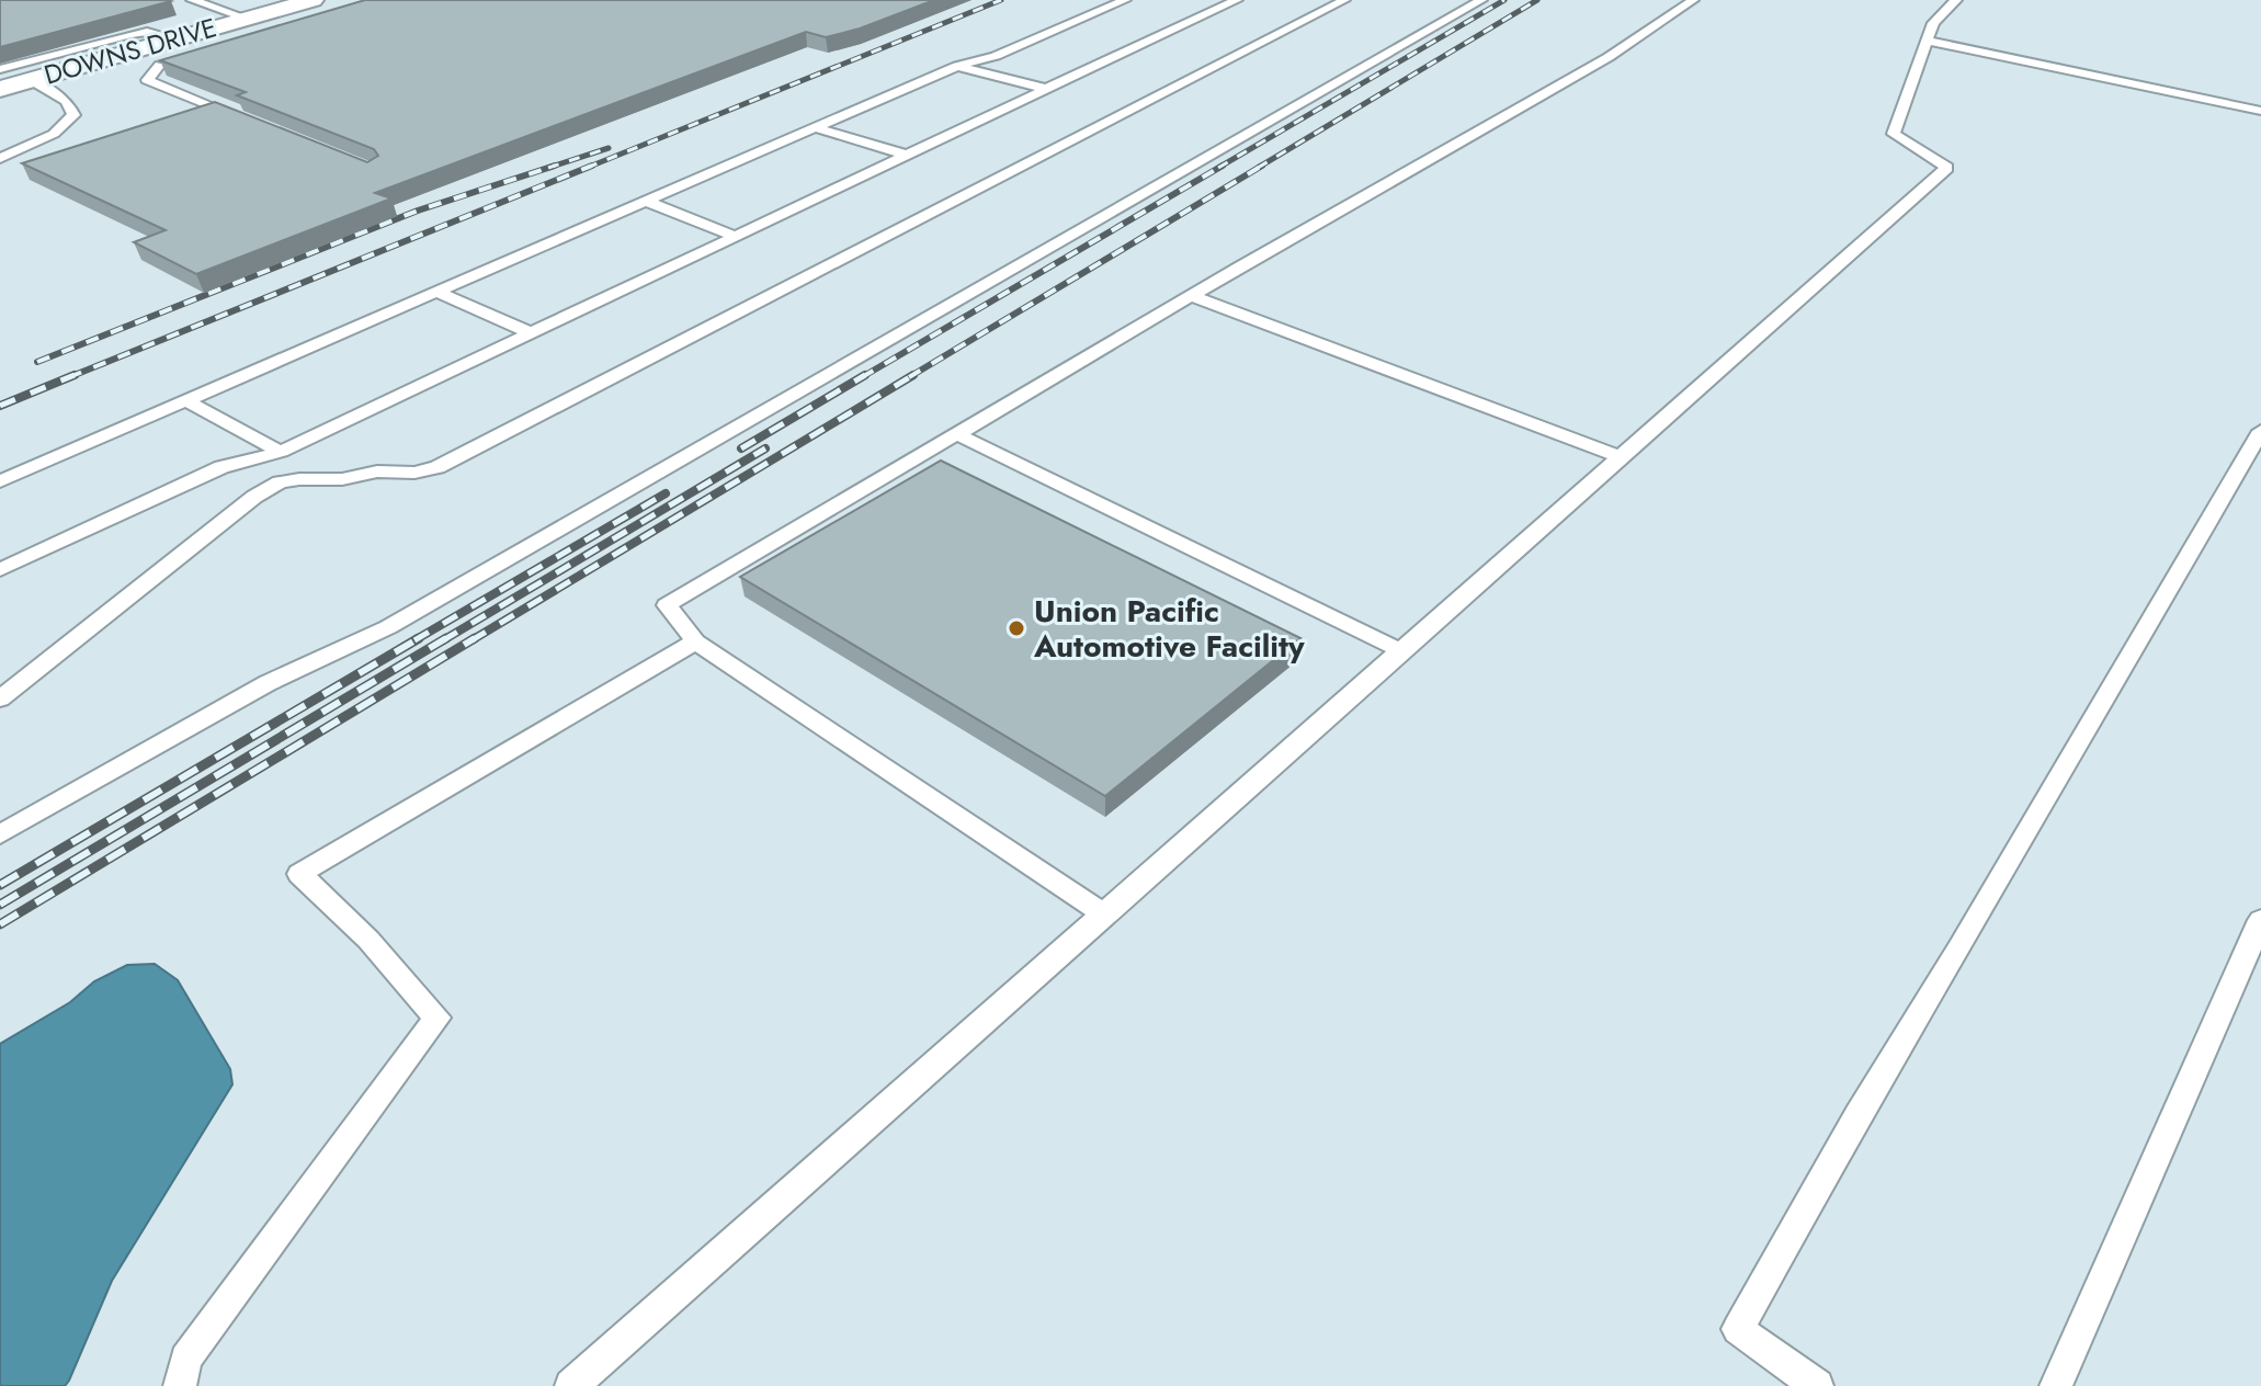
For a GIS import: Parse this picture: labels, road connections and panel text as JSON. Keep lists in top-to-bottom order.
{
  "streets": {
    "street": ["DOWNS DRIVE"]
  },
  "places": ["Union Pacific Automotive Facility"]
}
